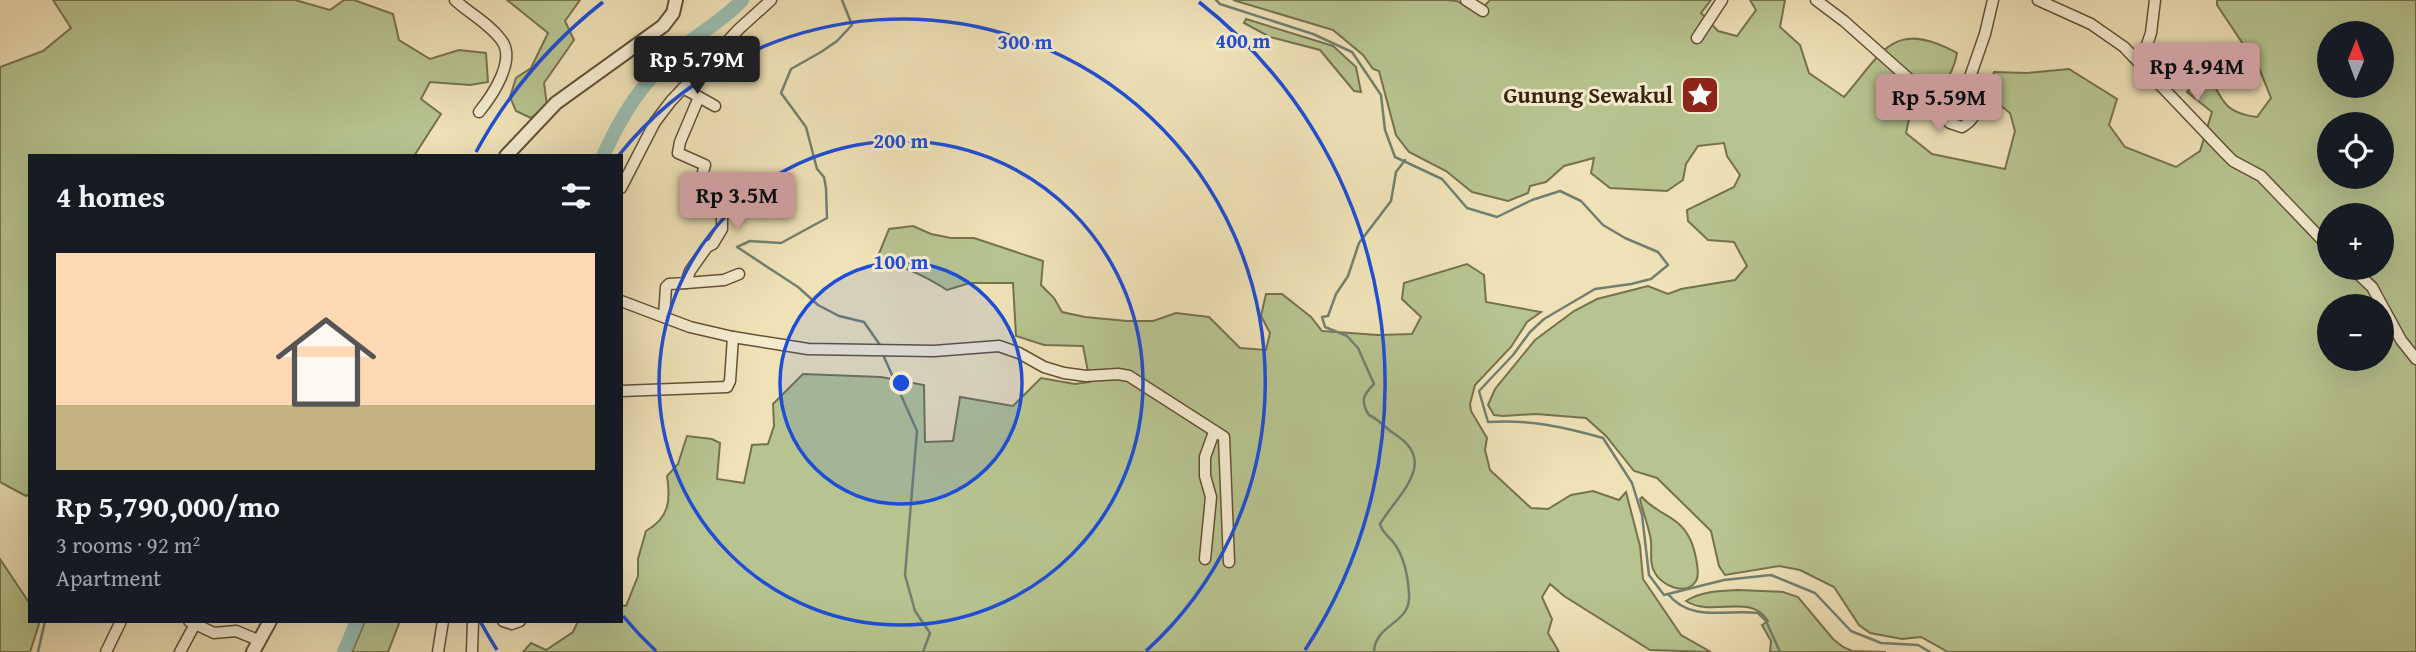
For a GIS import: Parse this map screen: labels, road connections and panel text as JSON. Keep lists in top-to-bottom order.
{
  "places": {
    "place": ["Gunung Sewakul"]
  },
  "north": "top",
  "page": {
    "map_buttons": ["+", "−"],
    "price": [
      "Rp 5.79M",
      "Rp 4.94M",
      "Rp 5.59M",
      "Rp 3.5M"
    ],
    "heading": "4 homes",
    "list": [
      {
        "name": "Rp 5,790,000/mo",
        "note": "3 rooms · 92 m² · Apartment"
      }
    ]
  },
  "rings": [
    "400 m",
    "300 m",
    "200 m",
    "100 m"
  ]
}
